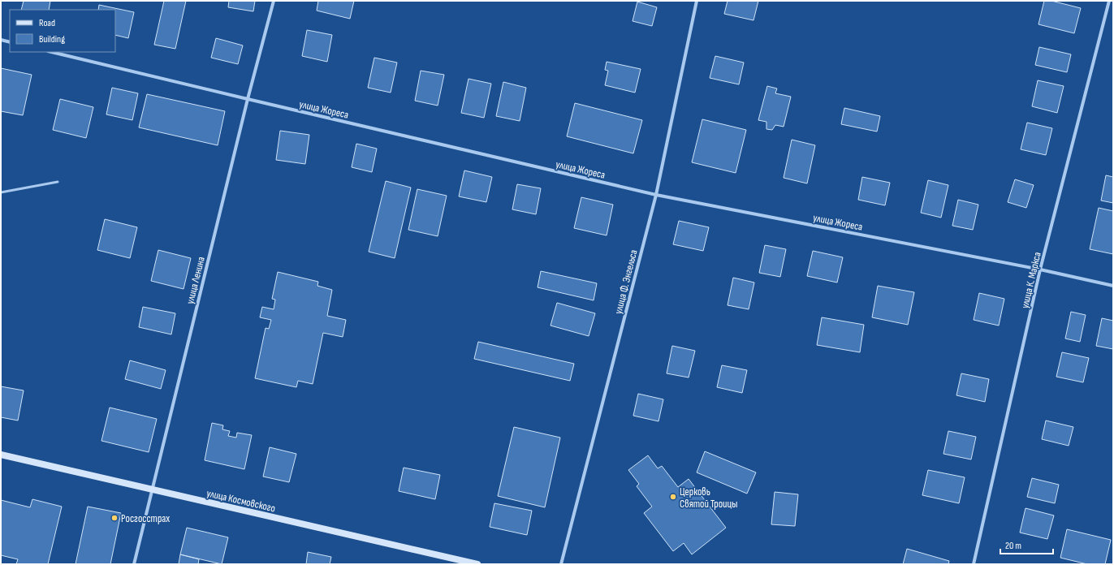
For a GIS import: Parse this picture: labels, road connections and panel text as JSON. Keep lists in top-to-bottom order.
{
  "streets": {
    "main road": ["улица Космовского"],
    "street": [
      "улица Жореса",
      "улица Ленина",
      "улица К. Маркса",
      "улица Ф. Энгельса"
    ]
  },
  "crossings": [
    ["улица Жореса", "улица Ленина"],
    ["улица Жореса", "улица К. Маркса"],
    ["улица Жореса", "улица Ф. Энгельса"],
    ["улица Ленина", "улица Космовского"]
  ],
  "places": ["Церковь Святой Троицы", "Росгосстрах"],
  "legend": ["Road", "Building"],
  "scale_bar": "20 m"
}
